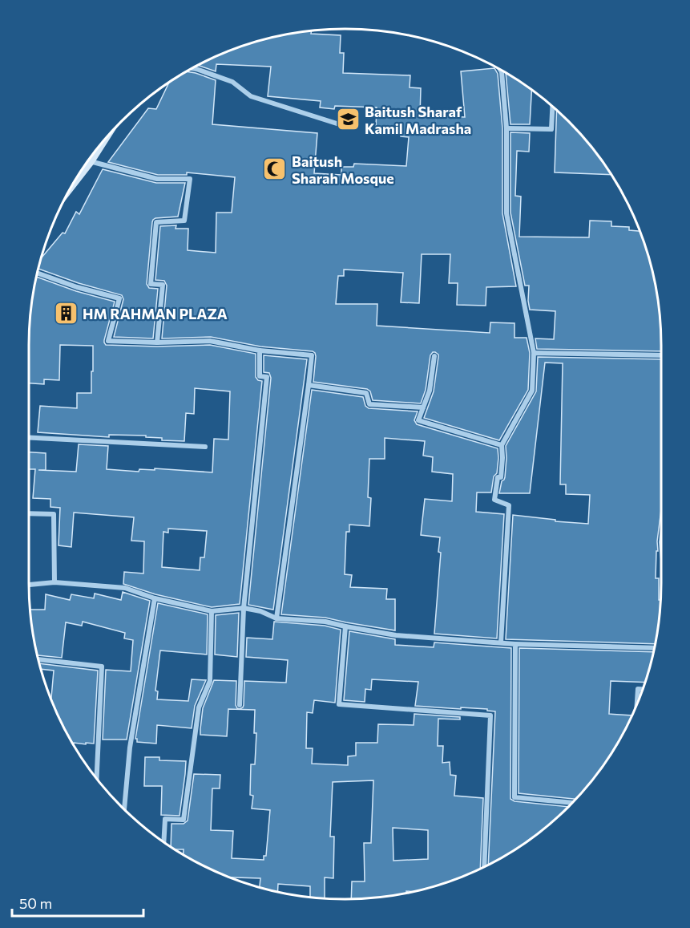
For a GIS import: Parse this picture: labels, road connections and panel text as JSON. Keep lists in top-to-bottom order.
{
  "places": {
    "school or university": ["Baitush Sharaf Kamil Madrasha"],
    "mosque": ["Baitush Sharah Mosque"],
    "building": ["HM RAHMAN PLAZA"]
  },
  "scale_bar": "50 m"
}
